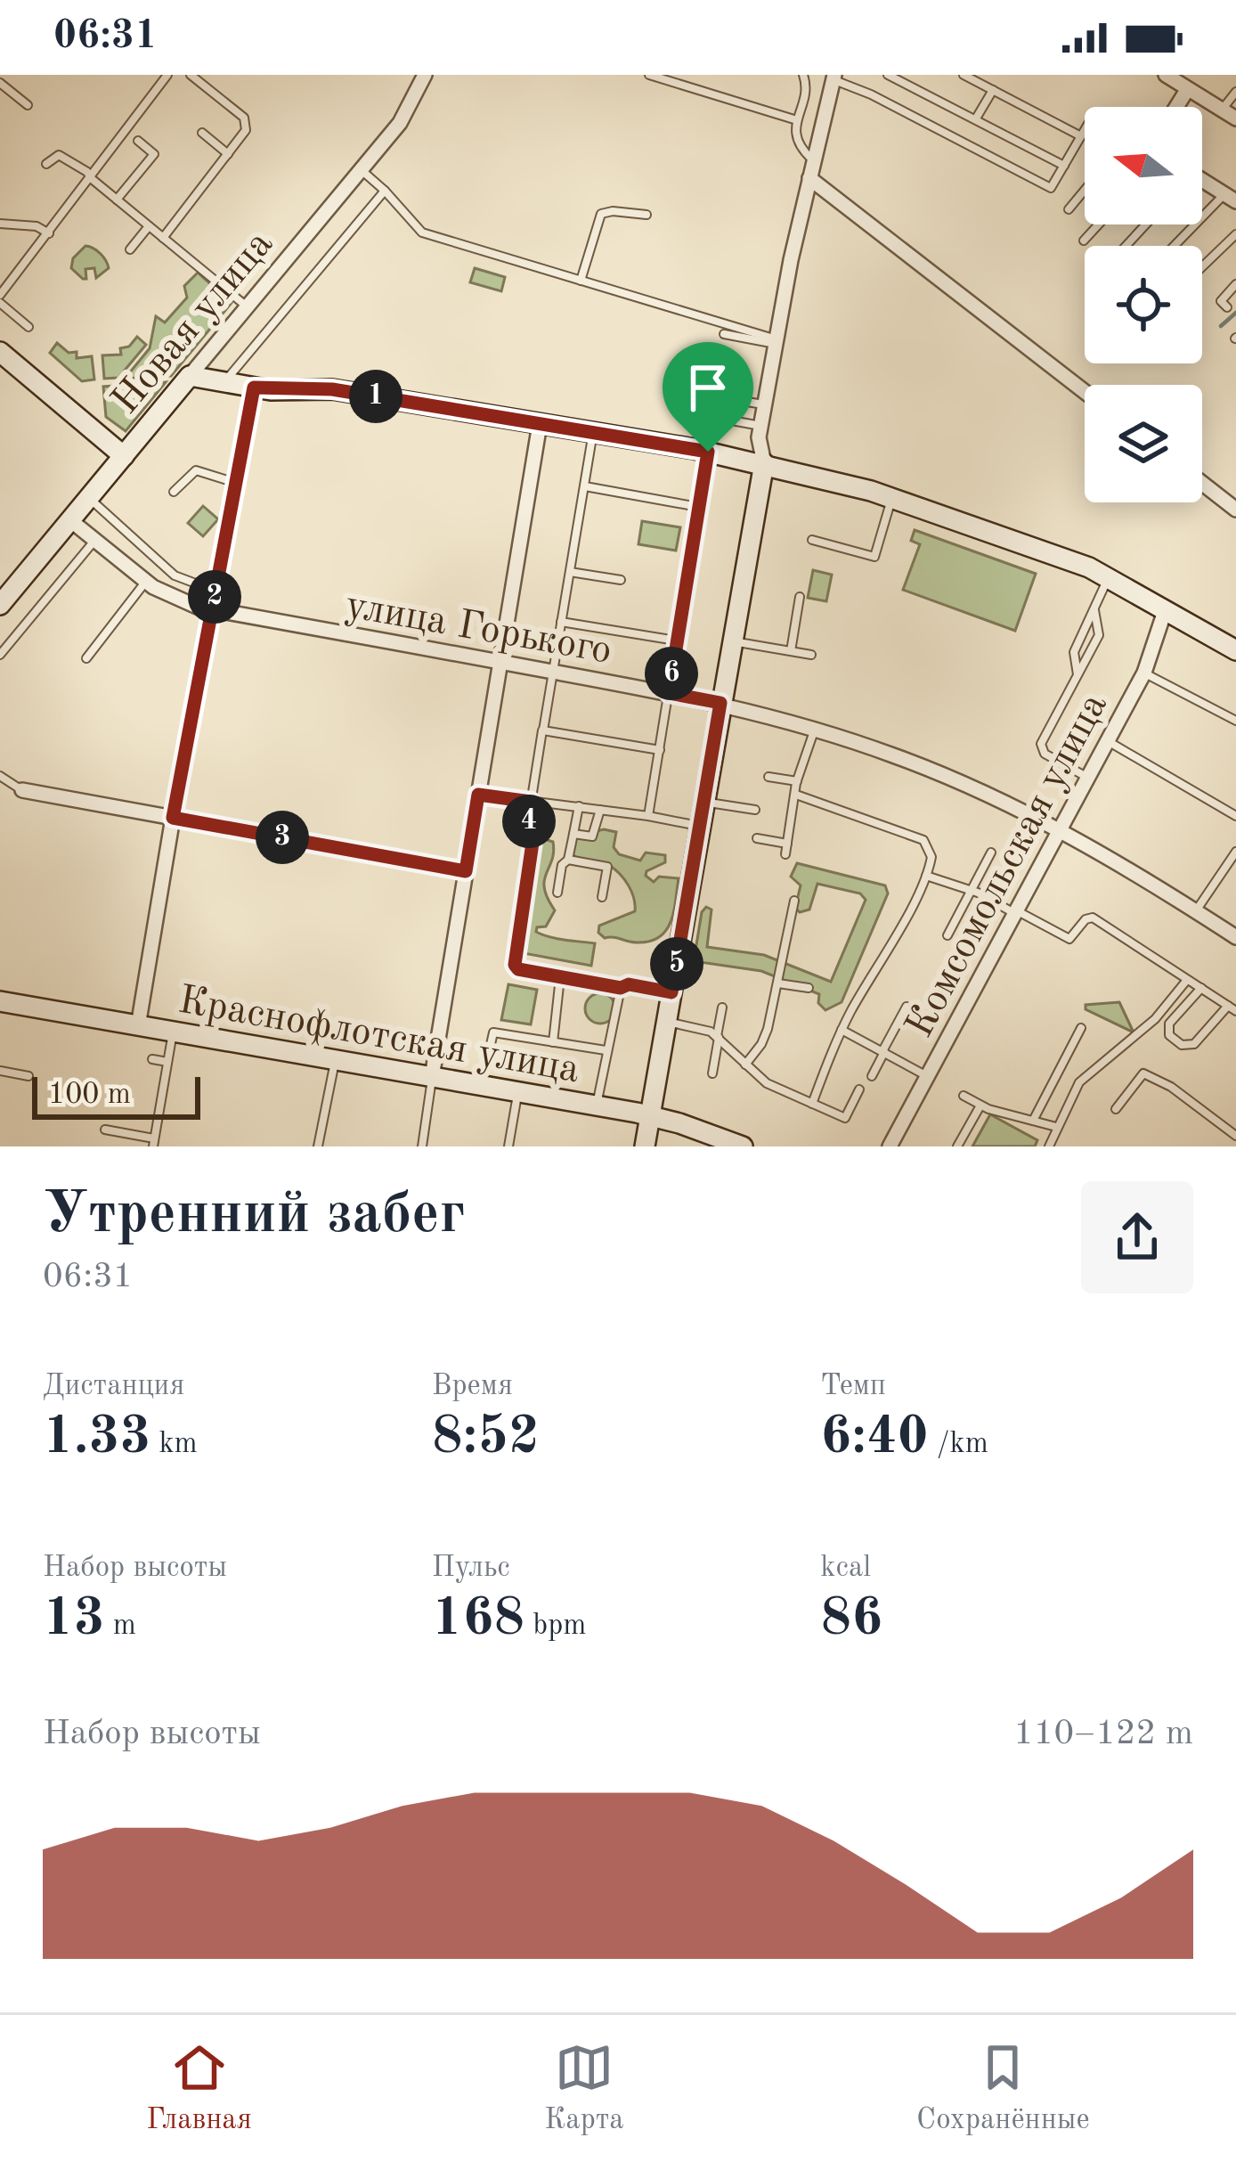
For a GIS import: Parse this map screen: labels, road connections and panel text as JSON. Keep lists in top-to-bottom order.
{
  "streets": {
    "street": [
      "Новая улица",
      "улица Горького",
      "Комсомольская улица",
      "Краснофлотская улица"
    ]
  },
  "crossings": [
    ["Новая улица", "улица Горького"],
    ["улица Горького", "Комсомольская улица"]
  ],
  "scale_bar": "100 m",
  "north": "left",
  "page": {
    "status": "06:31",
    "pins": [
      "1",
      "2",
      "6",
      "4",
      "3",
      "5"
    ],
    "scale": "100 m",
    "heading": ["Утренний забег", "06:31"],
    "stats": [
      ["Дистанция", "1.33 km"],
      ["Время", "8:52"],
      ["Темп", "6:40 /km"],
      ["Набор высоты", "13 m"],
      ["Пульс", "168 bpm"],
      ["kcal", "86"]
    ],
    "chart": ["Набор высоты", "110–122 m"],
    "tabs": ["Главная", "Карта", "Сохранённые"]
  }
}
